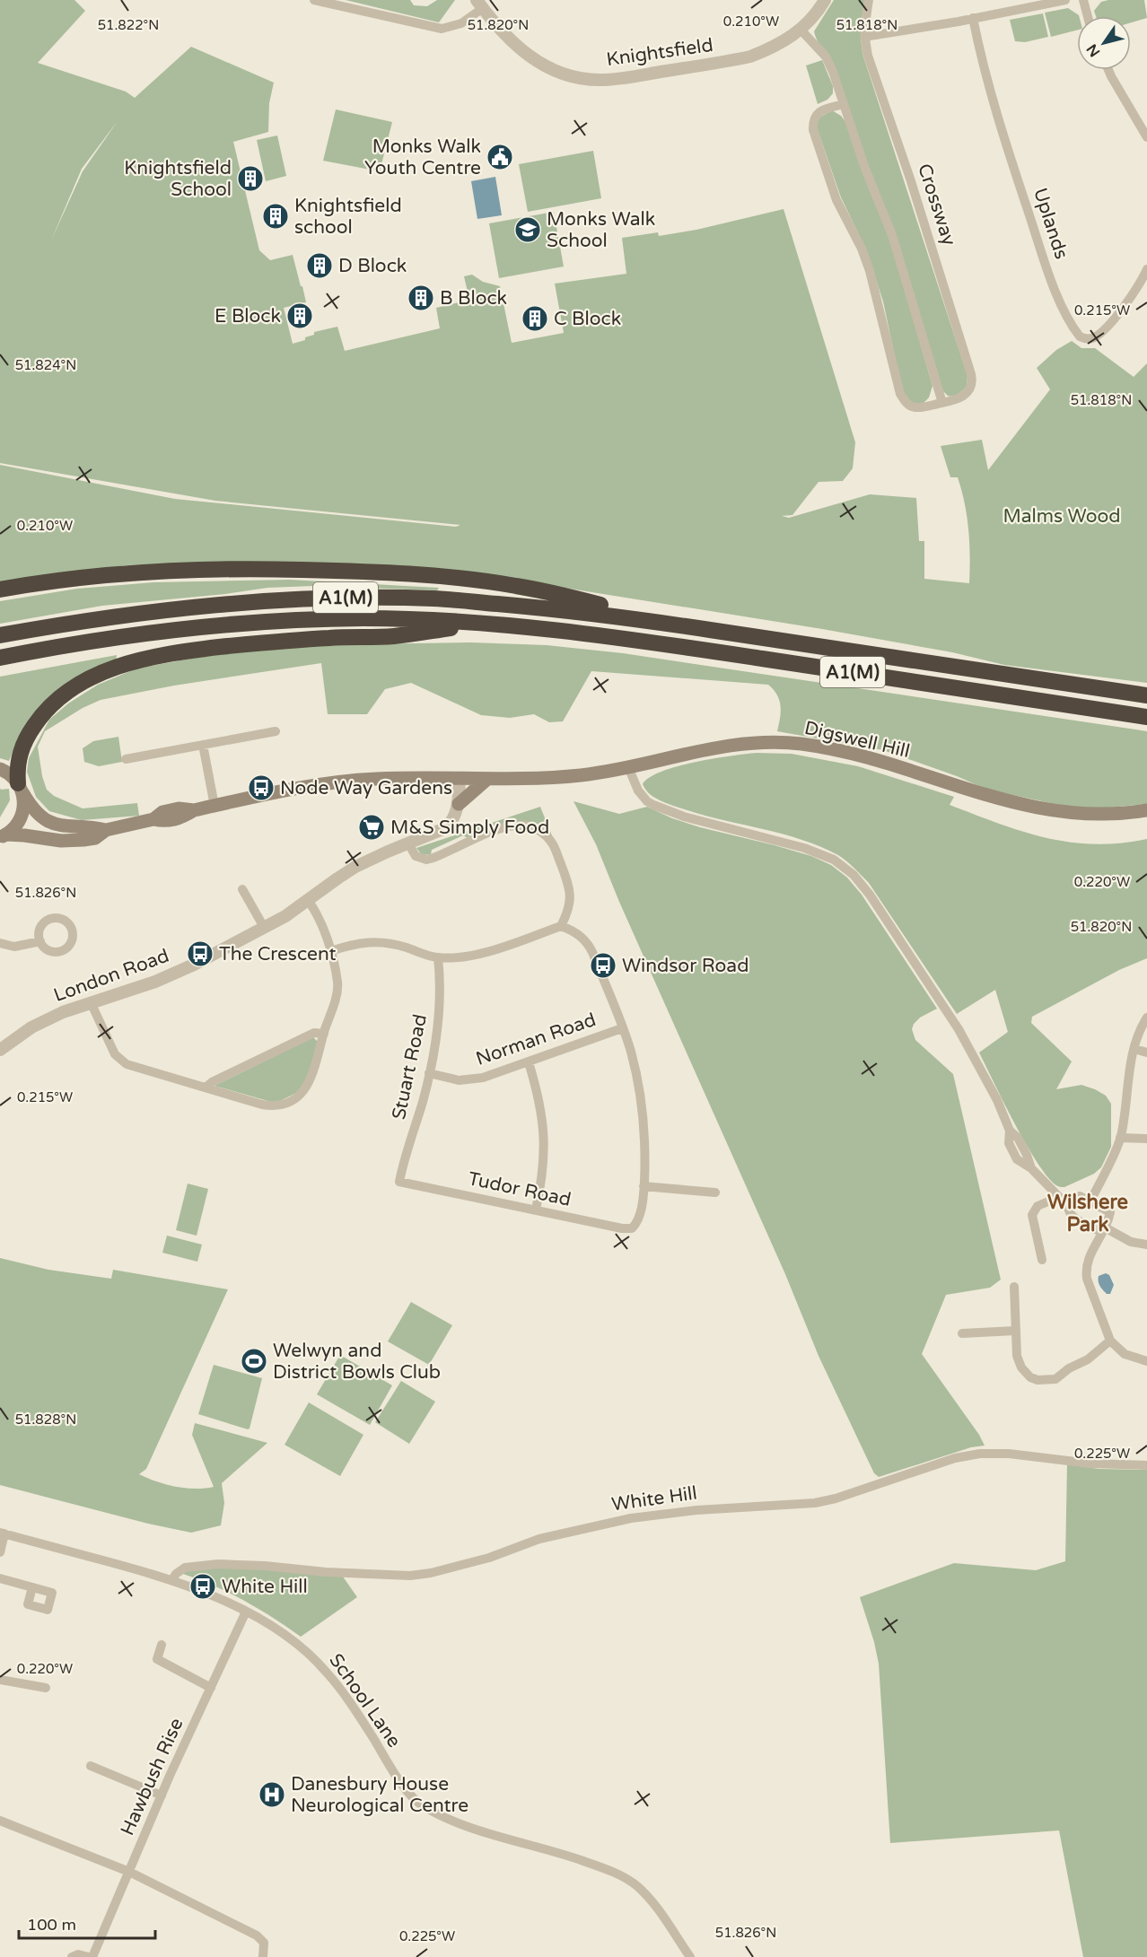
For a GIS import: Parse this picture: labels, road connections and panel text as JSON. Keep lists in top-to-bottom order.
{
  "streets": {
    "highway": ["A1(M)"],
    "main road": ["Digswell Hill"],
    "street": [
      "Knightsfield",
      "Crossway",
      "Uplands",
      "London Road",
      "Norman Road",
      "Stuart Road",
      "Tudor Road",
      "White Hill",
      "School Lane",
      "Hawbush Rise"
    ]
  },
  "crossings": [
    ["Digswell Hill", "London Road"],
    ["Norman Road", "Stuart Road"],
    ["Stuart Road", "Tudor Road"],
    ["White Hill", "School Lane"],
    ["School Lane", "Hawbush Rise"]
  ],
  "districts": ["Wilshere Park"],
  "parks": ["Malms Wood"],
  "places": {
    "public building": ["Monks Walk Youth Centre"],
    "building": [
      "Knightsfield School",
      "Knightsfield school",
      "D Block",
      "B Block",
      "E Block",
      "C Block"
    ],
    "school or university": ["Monks Walk School"],
    "bus stop": [
      "Node Way Gardens",
      "The Crescent",
      "Windsor Road",
      "White Hill"
    ],
    "supermarket": ["M&S Simply Food"],
    "sports": ["Welwyn and District Bowls Club"],
    "hospital": ["Danesbury House Neurological Centre"]
  },
  "scale_bar": "100 m",
  "north": "bottom left",
  "coordinates": [
    "0.210°W",
    "51.822°N",
    "51.820°N",
    "51.818°N",
    "0.215°W",
    "51.824°N",
    "0.220°W",
    "51.826°N",
    "51.828°N",
    "0.225°W"
  ]
}
